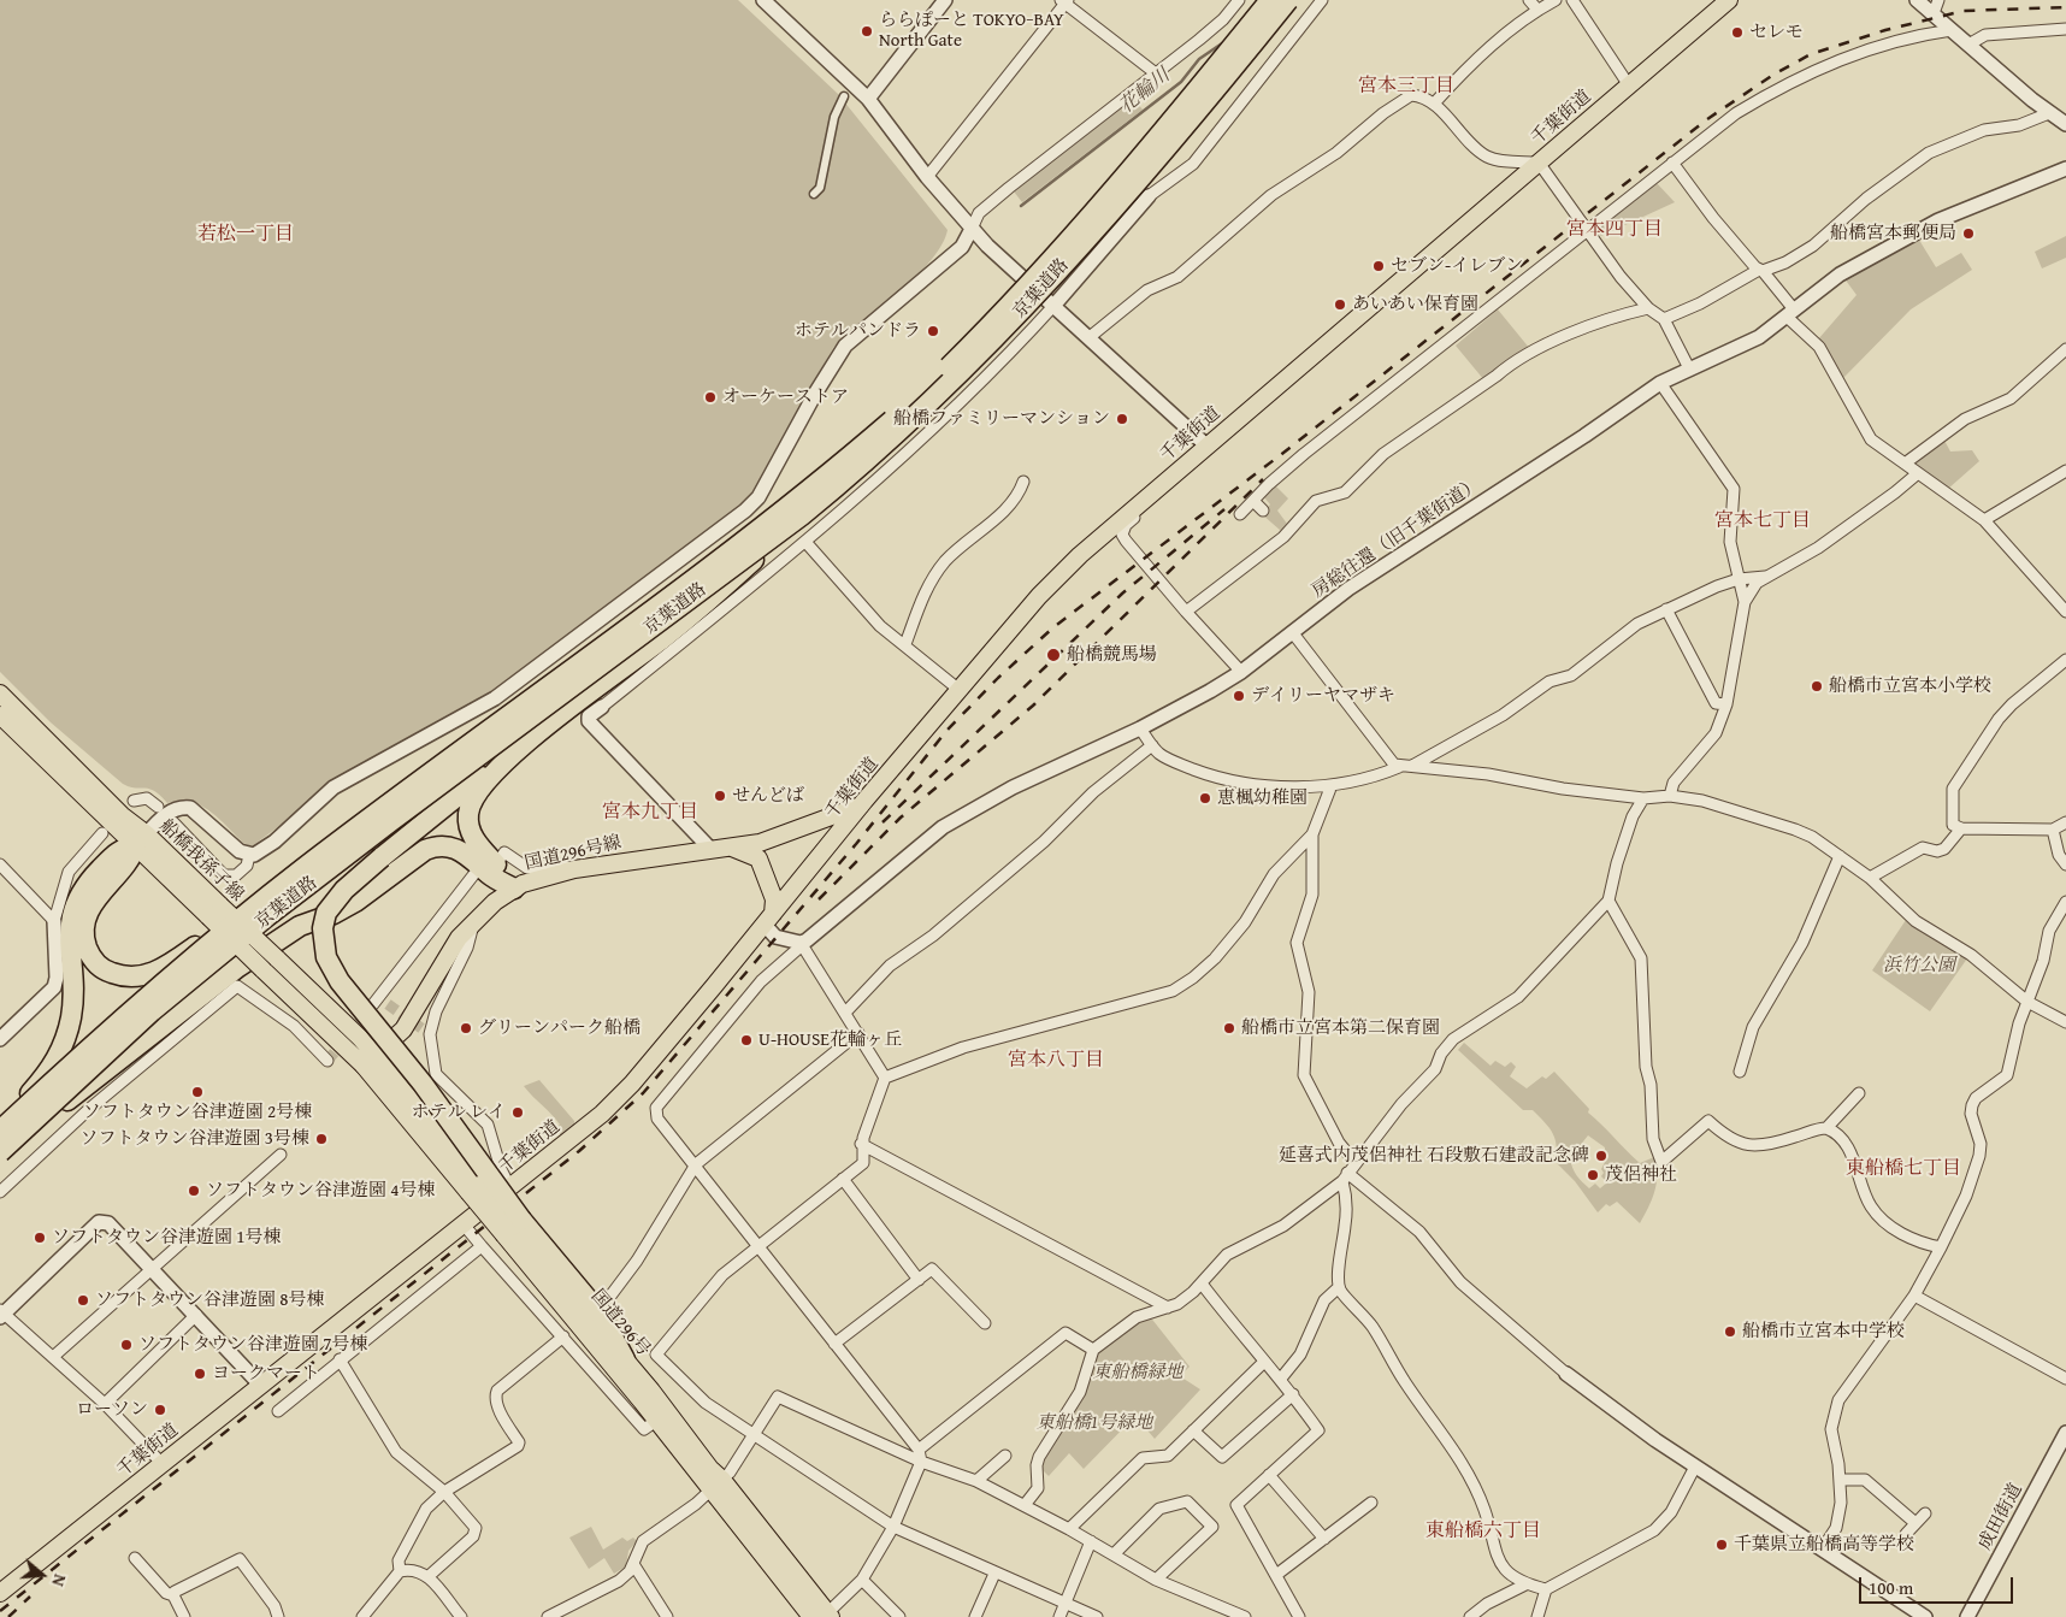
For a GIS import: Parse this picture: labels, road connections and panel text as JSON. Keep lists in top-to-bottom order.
{
  "streets": {
    "highway": ["京葉道路"],
    "main road": [
      "千葉街道",
      "国道296号線",
      "船橋我孫子線",
      "国道296号"
    ],
    "street": ["房総往還（旧千葉街道）", "成田街道"]
  },
  "crossings": [
    ["千葉街道", "国道296号線"],
    ["国道296号線", "船橋我孫子線"],
    ["国道296号線", "国道296号"],
    ["船橋我孫子線", "国道296号"]
  ],
  "districts": [
    "宮本三丁目",
    "宮本四丁目",
    "若松一丁目",
    "宮本七丁目",
    "宮本九丁目",
    "宮本八丁目",
    "東船橋七丁目",
    "東船橋六丁目"
  ],
  "water": ["花輪川"],
  "parks": ["浜竹公園", "東船橋緑地", "東船橋1号緑地"],
  "places": [
    "ららぽーと TOKYO−BAY North Gate",
    "セレモ",
    "船橋宮本郵便局",
    "セブン-イレブン",
    "あいあい保育園",
    "ホテルパンドラ",
    "オーケーストア",
    "船橋ファミリーマンション",
    "船橋競馬場",
    "船橋市立宮本小学校",
    "デイリーヤマザキ",
    "せんどば",
    "恵楓幼稚園",
    "グリーンパーク船橋",
    "船橋市立宮本第二保育園",
    "U-HOUSE花輪ヶ丘",
    "ソフトタウン谷津遊園 2号棟",
    "ホテル レイ",
    "ソフトタウン谷津遊園 3号棟",
    "延喜式内茂侶神社 石段敷石建設記念碑",
    "茂侶神社",
    "ソフトタウン谷津遊園 4号棟",
    "ソフトタウン谷津遊園 1号棟",
    "ソフトタウン谷津遊園 8号棟",
    "船橋市立宮本中学校",
    "ソフトタウン谷津遊園 7号棟",
    "ヨークマート",
    "ローソン",
    "千葉県立船橋高等学校"
  ],
  "scale_bar": "100 m",
  "north": "right"
}
